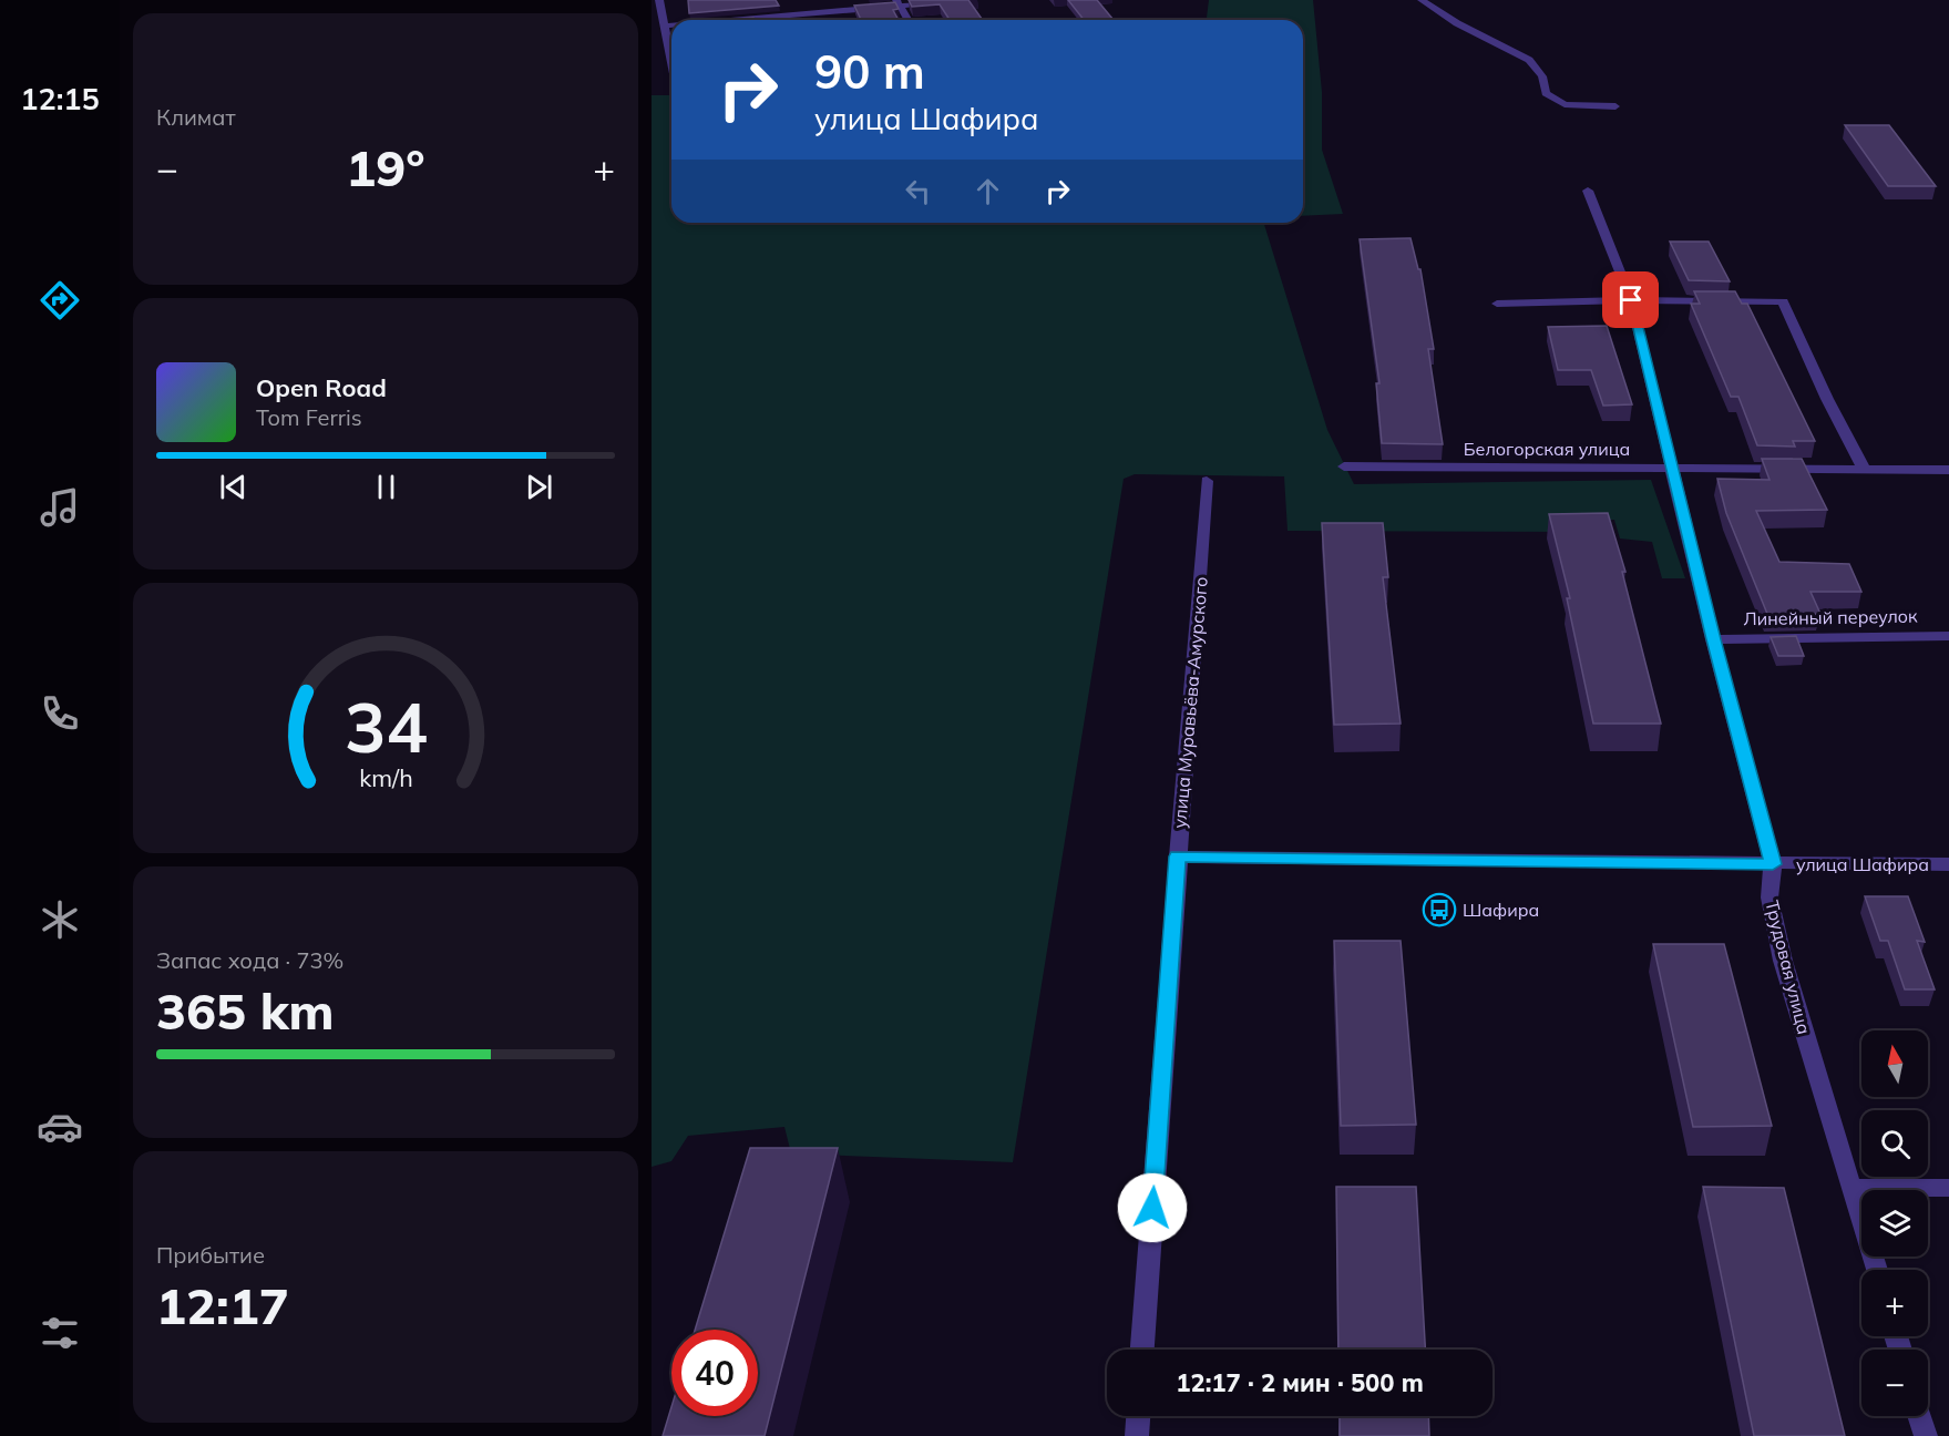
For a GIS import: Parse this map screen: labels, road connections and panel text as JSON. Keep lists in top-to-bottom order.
{
  "streets": {
    "street": [
      "Белогорская улица",
      "Линейный переулок",
      "улица Муравьёва-Амурского",
      "улица Шафира",
      "Трудовая улица"
    ]
  },
  "crossings": [
    ["Белогорская улица", "Трудовая улица"],
    ["Линейный переулок", "Трудовая улица"],
    ["улица Муравьёва-Амурского", "улица Шафира"],
    ["улица Шафира", "Трудовая улица"]
  ],
  "places": {
    "bus stop": ["Шафира"]
  },
  "north": "top",
  "page": {
    "tabs": "12:15",
    "tile": [
      "Климат",
      ["Запас хода · 73%", "365 km"],
      ["Прибытие", "12:17"]
    ],
    "turn": ["90 m", "улица Шафира"],
    "heat": ["−", "19°", "+"],
    "song": ["Open Road", "Tom Ferris"],
    "map_buttons": ["+", "−"],
    "limit": "40",
    "trip": "12:17 · 2 мин · 500 m",
    "gauge": ["34", "km/h"]
  }
}
